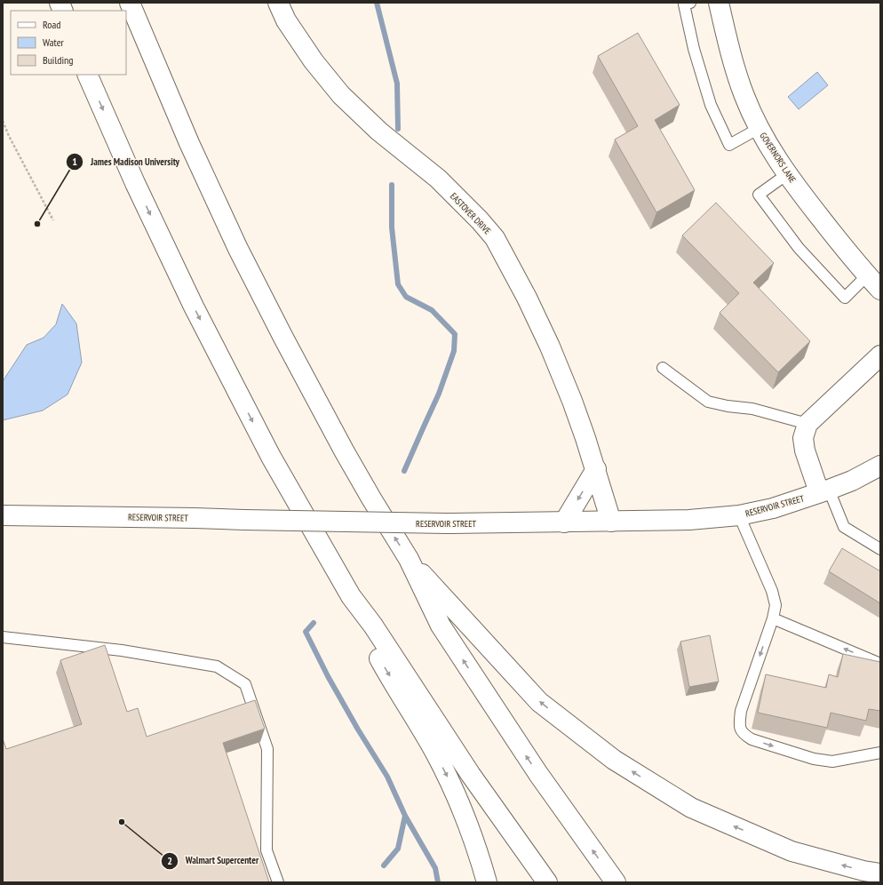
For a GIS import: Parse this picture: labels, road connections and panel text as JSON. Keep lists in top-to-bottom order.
{
  "streets": {
    "main road": ["GOVERNORS LANE", "EASTOVER DRIVE", "RESERVOIR STREET"]
  },
  "crossings": [
    ["EASTOVER DRIVE", "RESERVOIR STREET"]
  ],
  "places": ["James Madison University", "Walmart Supercenter"],
  "legend": ["Road", "Water", "Building"]
}
